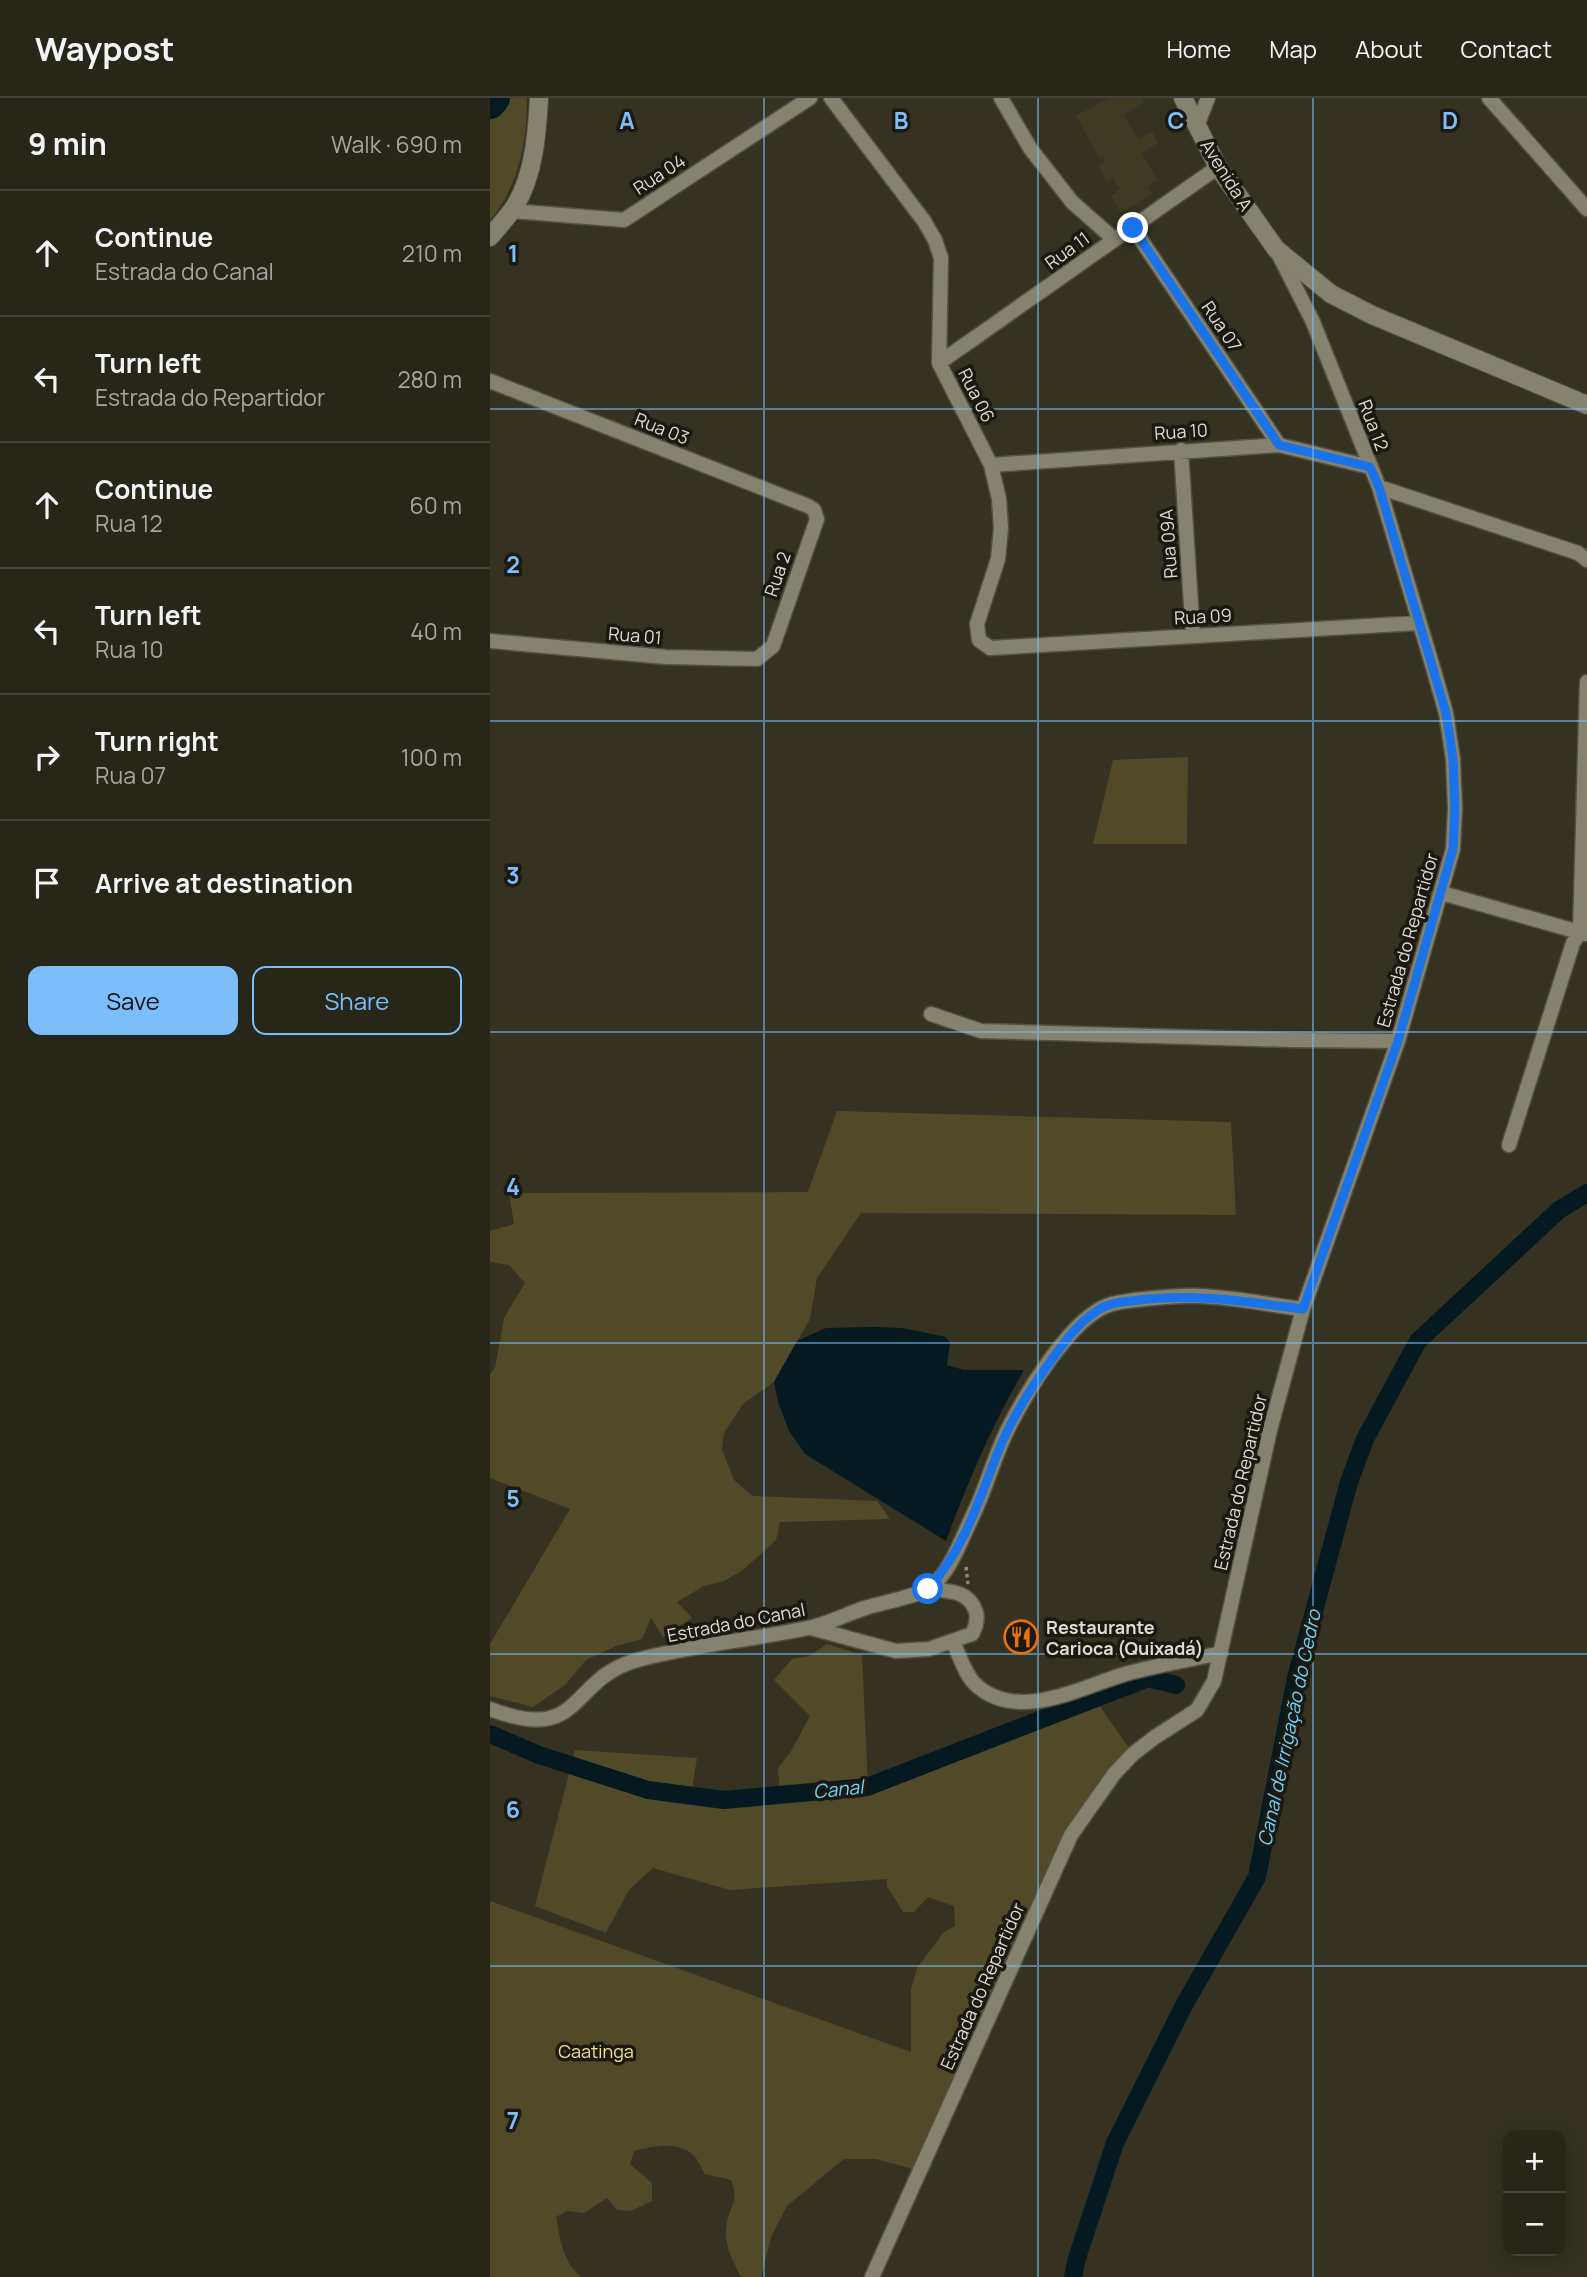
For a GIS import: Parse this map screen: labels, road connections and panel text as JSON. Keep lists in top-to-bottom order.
{
  "streets": {
    "street": [
      "Rua 04",
      "Avenida A",
      "Rua 11",
      "Rua 07",
      "Rua 06",
      "Rua 12",
      "Rua 03",
      "Rua 10",
      "Rua 09A",
      "Rua 2",
      "Rua 09",
      "Rua 01",
      "Estrada do Repartidor",
      "Estrada do Canal"
    ]
  },
  "crossings": [
    ["Avenida A", "Rua 11"],
    ["Avenida A", "Rua 12"],
    ["Rua 11", "Rua 07"],
    ["Rua 11", "Rua 06"],
    ["Rua 07", "Rua 10"],
    ["Rua 06", "Rua 10"],
    ["Rua 06", "Rua 09"],
    ["Rua 12", "Rua 10"],
    ["Rua 12", "Rua 09"],
    ["Rua 12", "Estrada do Repartidor"],
    ["Rua 03", "Rua 2"],
    ["Rua 10", "Rua 09A"],
    ["Rua 09A", "Rua 09"],
    ["Rua 2", "Rua 01"],
    ["Rua 09", "Estrada do Repartidor"]
  ],
  "water": ["Canal de Irrigação do Cedro", "Canal"],
  "parks": ["Caatinga"],
  "places": {
    "restaurant": ["Restaurante Carioca (Quixadá)"]
  },
  "page": {
    "header": "Waypost",
    "nav": [
      "Home",
      "Map",
      "About",
      "Contact"
    ],
    "heading": ["9 min", "Walk · 690 m"],
    "list": [
      ["Continue", "Estrada do Canal", "210 m"],
      ["Turn left", "Estrada do Repartidor", "280 m"],
      ["Continue", "Rua 12", "60 m"],
      ["Turn left", "Rua 10", "40 m"],
      ["Turn right", "Rua 07", "100 m"],
      "Arrive at destination"
    ],
    "buttons": ["Save", "Share"],
    "map_buttons": ["+", "−"]
  },
  "grid": {
    "columns": [
      "A",
      "B",
      "C",
      "D"
    ],
    "rows": [
      "1",
      "2",
      "3",
      "4",
      "5",
      "6",
      "7"
    ]
  }
}
